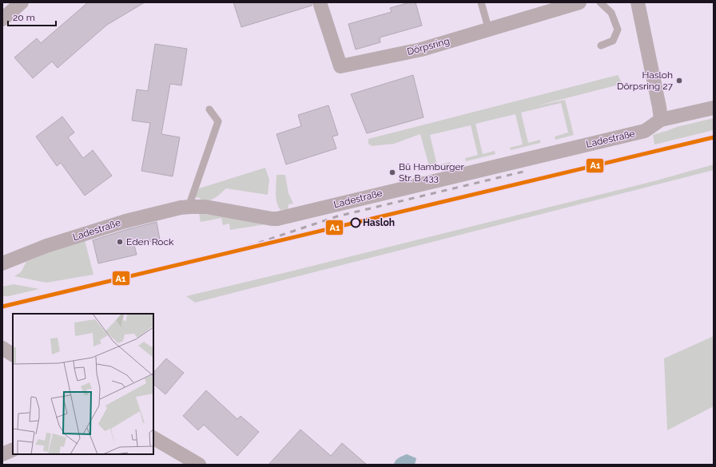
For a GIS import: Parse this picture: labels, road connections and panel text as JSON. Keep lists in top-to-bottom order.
{
  "streets": {
    "street": ["Dörpsring", "Ladestraße"]
  },
  "places": [
    "Hasloh Dörpsring 27",
    "Bü Hamburger Str. B 433",
    "Hasloh",
    "Eden Rock"
  ],
  "lines": ["transit line A1"],
  "scale_bar": "20 m"
}
